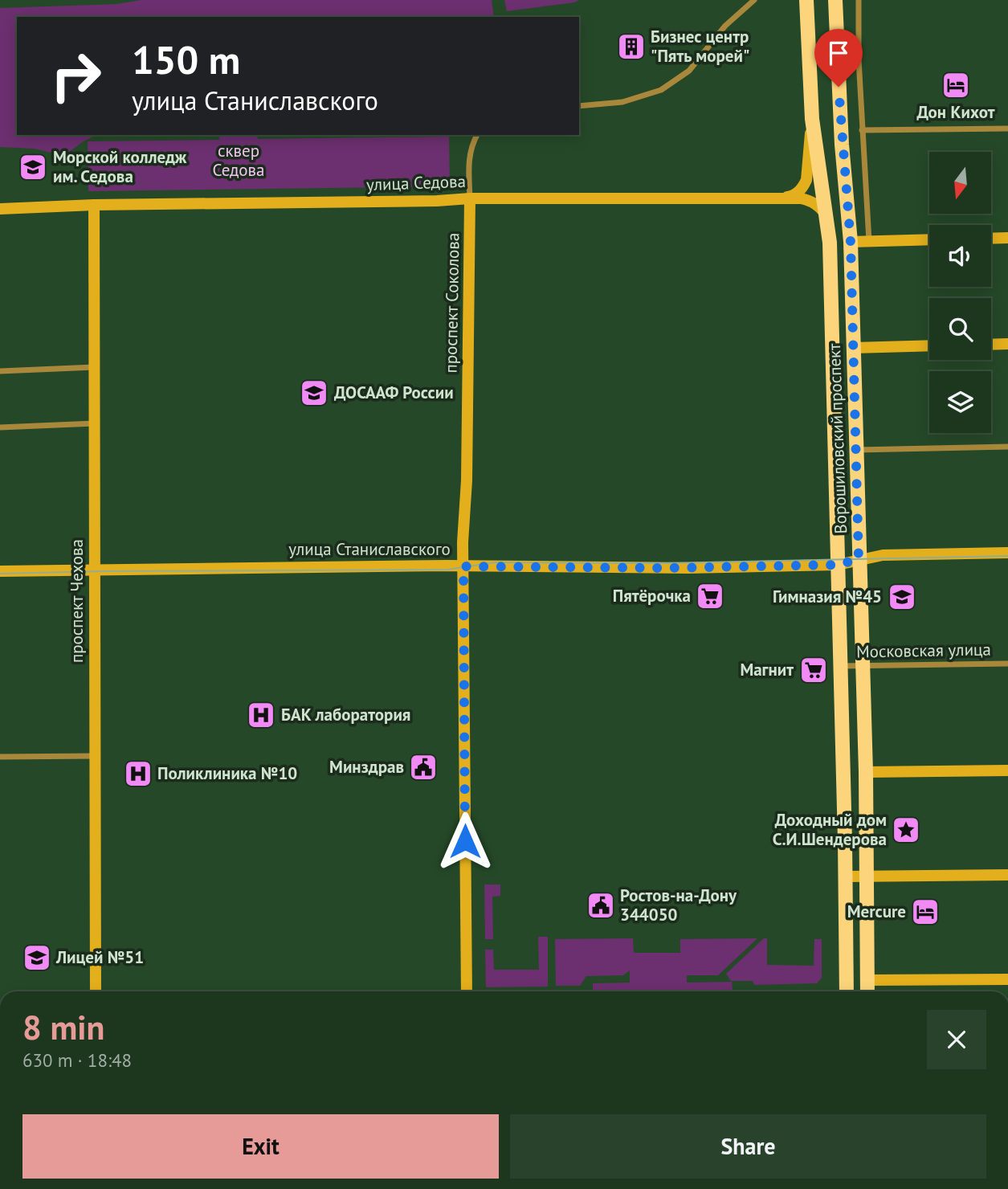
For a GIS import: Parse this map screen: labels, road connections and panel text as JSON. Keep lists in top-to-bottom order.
{
  "streets": {
    "main road": ["Ворошиловский проспект"],
    "street": [
      "улица Седова",
      "проспект Соколова",
      "улица Станиславского",
      "проспект Чехова",
      "Московская улица"
    ]
  },
  "crossings": [
    ["улица Седова", "проспект Соколова"],
    ["улица Седова", "Ворошиловский проспект"],
    ["улица Седова", "проспект Чехова"],
    ["проспект Соколова", "улица Станиславского"],
    ["Ворошиловский проспект", "улица Станиславского"],
    ["Ворошиловский проспект", "Московская улица"],
    ["улица Станиславского", "проспект Чехова"]
  ],
  "parks": ["сквер Седова"],
  "places": {
    "building": ["Бизнес центр \"Пять морей\""],
    "hotel": ["Дон Кихот", "Mercure"],
    "school or university": [
      "Морской колледж им. Седова",
      "ДОСААФ России",
      "Гимназия №45",
      "Лицей №51"
    ],
    "supermarket": ["Пятёрочка", "Магнит"],
    "hospital": ["БАК лаборатория", "Поликлиника №10"],
    "public building": ["Минздрав", "Ростов-на-Дону 344050"],
    "place": ["Доходный дом С.И.Шендерова"]
  },
  "north": "bottom",
  "page": {
    "turn": ["150 m", "улица Станиславского"],
    "heading": ["8 min", "630 m · 18:48"],
    "buttons": ["Exit", "Share"]
  }
}
